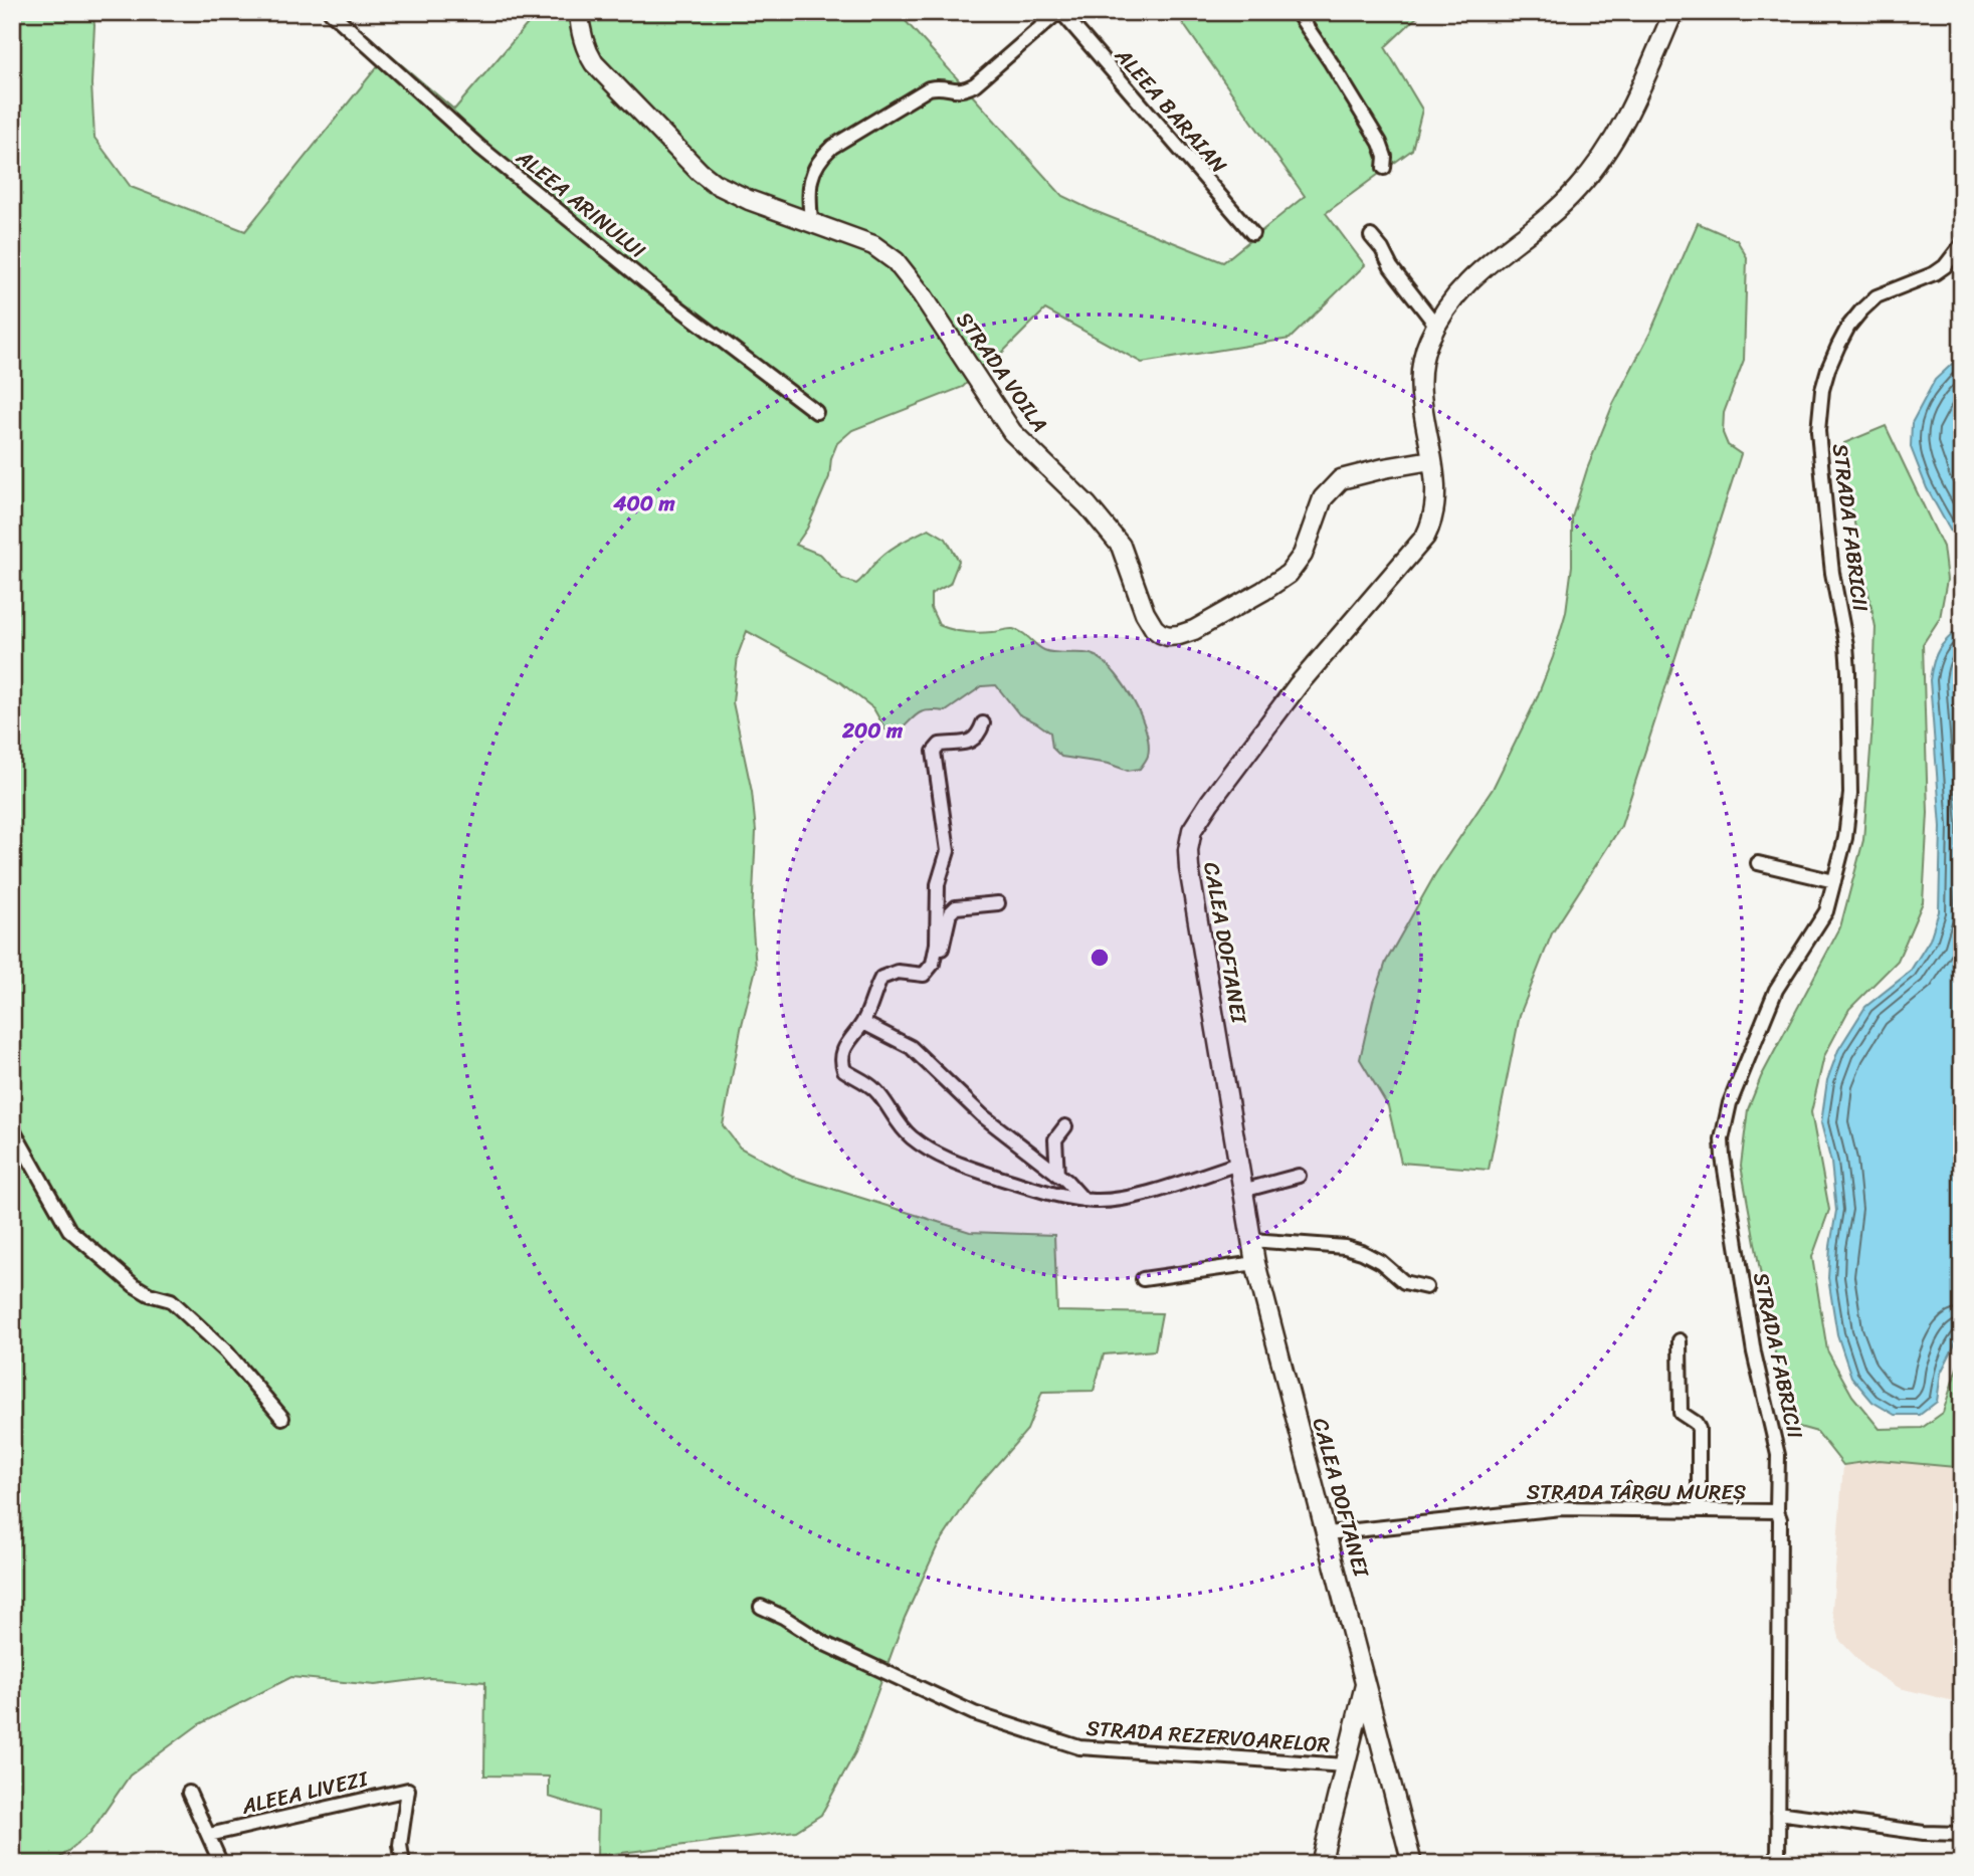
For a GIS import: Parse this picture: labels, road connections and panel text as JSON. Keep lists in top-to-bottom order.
{
  "streets": {
    "main road": ["STRADA VOILA", "CALEA DOFTANEI"],
    "street": [
      "ALEEA BARAIAN",
      "ALEEA ARINULUI",
      "STRADA FABRICII",
      "STRADA TÂRGU MUREȘ",
      "STRADA REZERVOARELOR",
      "ALEEA LIVEZI"
    ]
  },
  "crossings": [
    ["STRADA VOILA", "CALEA DOFTANEI"],
    ["STRADA FABRICII", "STRADA TÂRGU MUREȘ"],
    ["CALEA DOFTANEI", "STRADA TÂRGU MUREȘ"]
  ],
  "rings": ["400 m", "200 m"]
}
